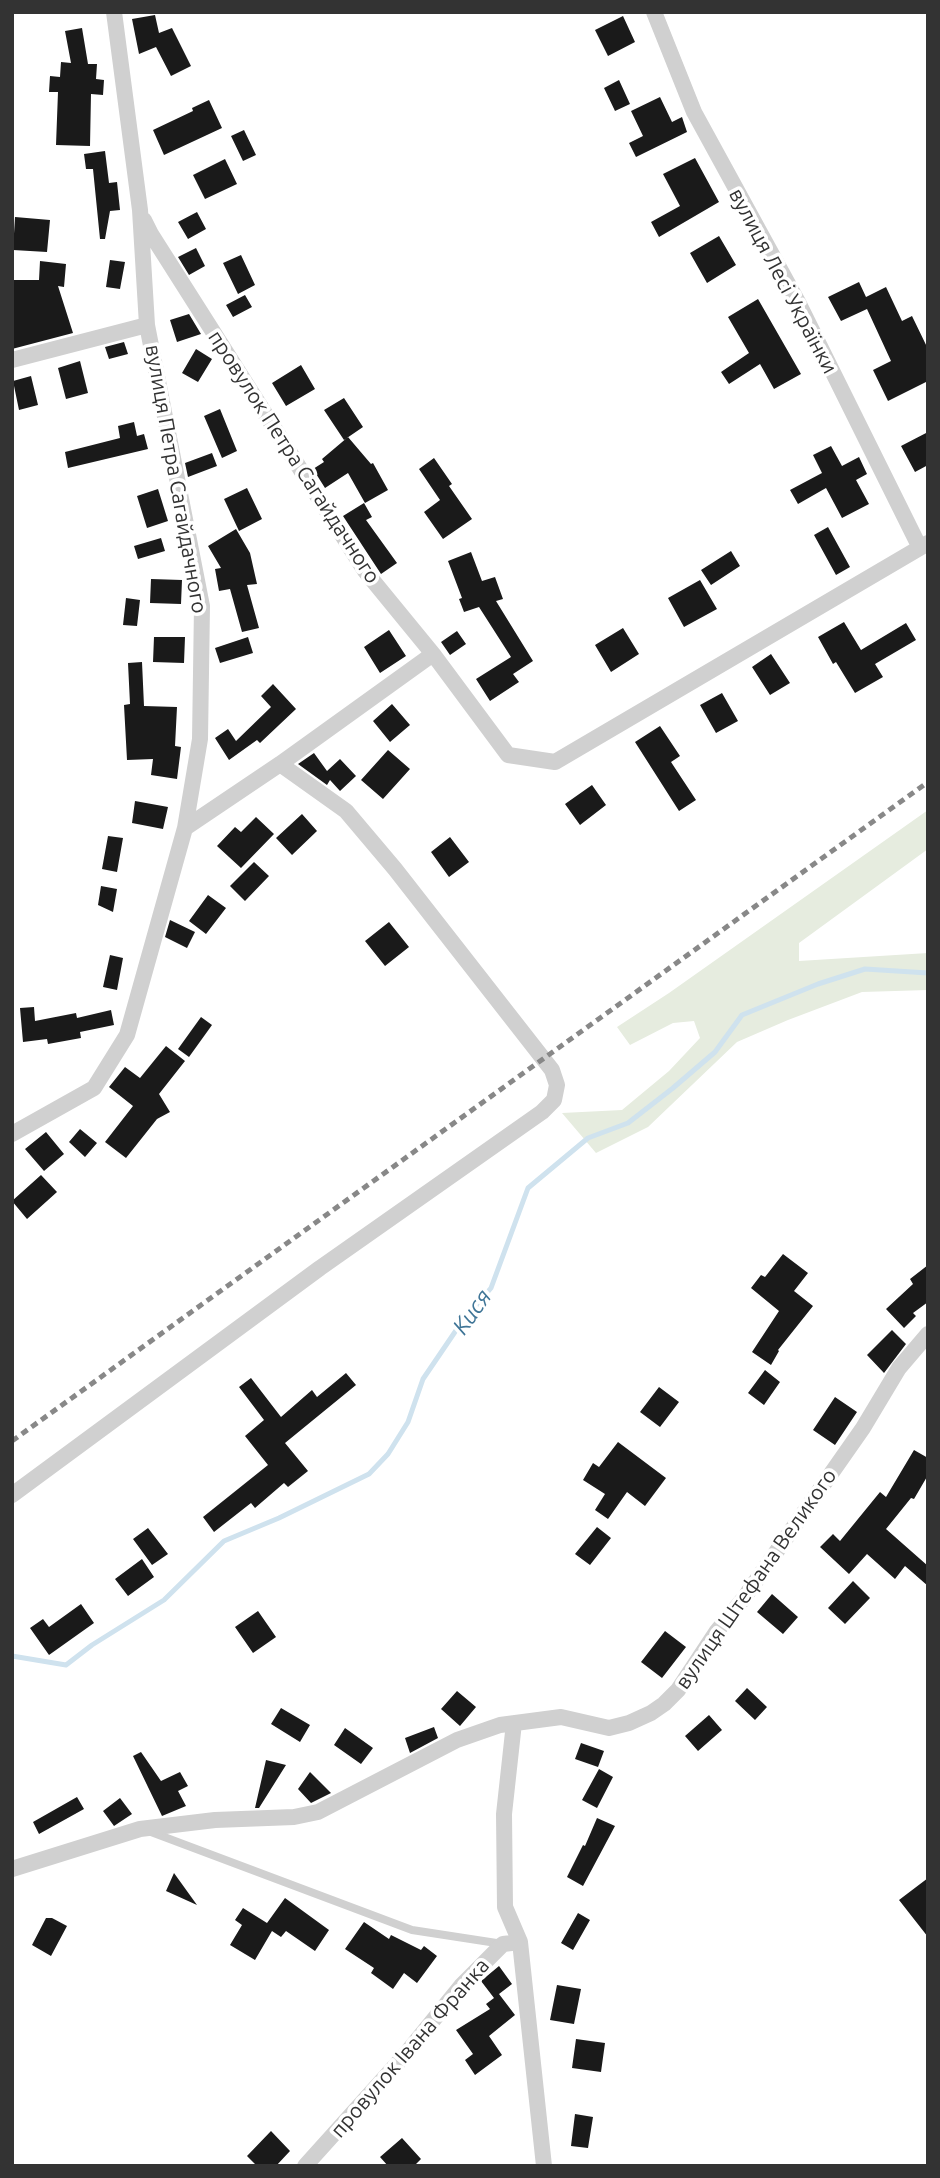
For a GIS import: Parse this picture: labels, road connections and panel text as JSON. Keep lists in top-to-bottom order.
{
  "streets": {
    "street": [
      "вулиця Лесі Українки",
      "провулок Петра Сагайдачного",
      "вулиця Петра Сагайдачного",
      "вулиця Штефана Великого",
      "провулок Івана Франка"
    ]
  },
  "crossings": [
    ["вулиця Лесі Українки", "провулок Петра Сагайдачного"],
    ["провулок Петра Сагайдачного", "вулиця Петра Сагайдачного"]
  ],
  "water": ["Кися"]
}
